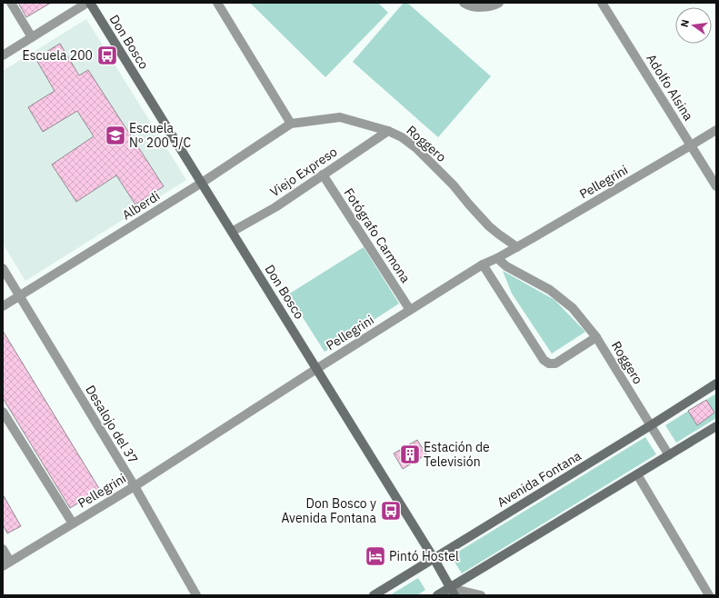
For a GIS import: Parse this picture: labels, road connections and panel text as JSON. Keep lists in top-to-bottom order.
{
  "streets": {
    "street": [
      "Don Bosco",
      "Adolfo Alsina",
      "Roggero",
      "Viejo Expreso",
      "Pellegrini",
      "Alberdi",
      "Fotógrafo Carmona",
      "Desalojo del 37",
      "Avenida Fontana"
    ]
  },
  "crossings": [
    ["Don Bosco", "Viejo Expreso"],
    ["Don Bosco", "Pellegrini"],
    ["Don Bosco", "Alberdi"],
    ["Don Bosco", "Avenida Fontana"],
    ["Adolfo Alsina", "Pellegrini"],
    ["Roggero", "Viejo Expreso"],
    ["Roggero", "Pellegrini"],
    ["Roggero", "Alberdi"],
    ["Roggero", "Avenida Fontana"],
    ["Viejo Expreso", "Fotógrafo Carmona"],
    ["Pellegrini", "Fotógrafo Carmona"],
    ["Pellegrini", "Desalojo del 37"],
    ["Alberdi", "Desalojo del 37"]
  ],
  "places": {
    "bus stop": ["Escuela 200", "Don Bosco y Avenida Fontana"],
    "school or university": ["Escuela Nº 200 J/C"],
    "building": ["Estación de Televisión"],
    "hotel": ["Pintó Hostel"]
  },
  "north": "left"
}
